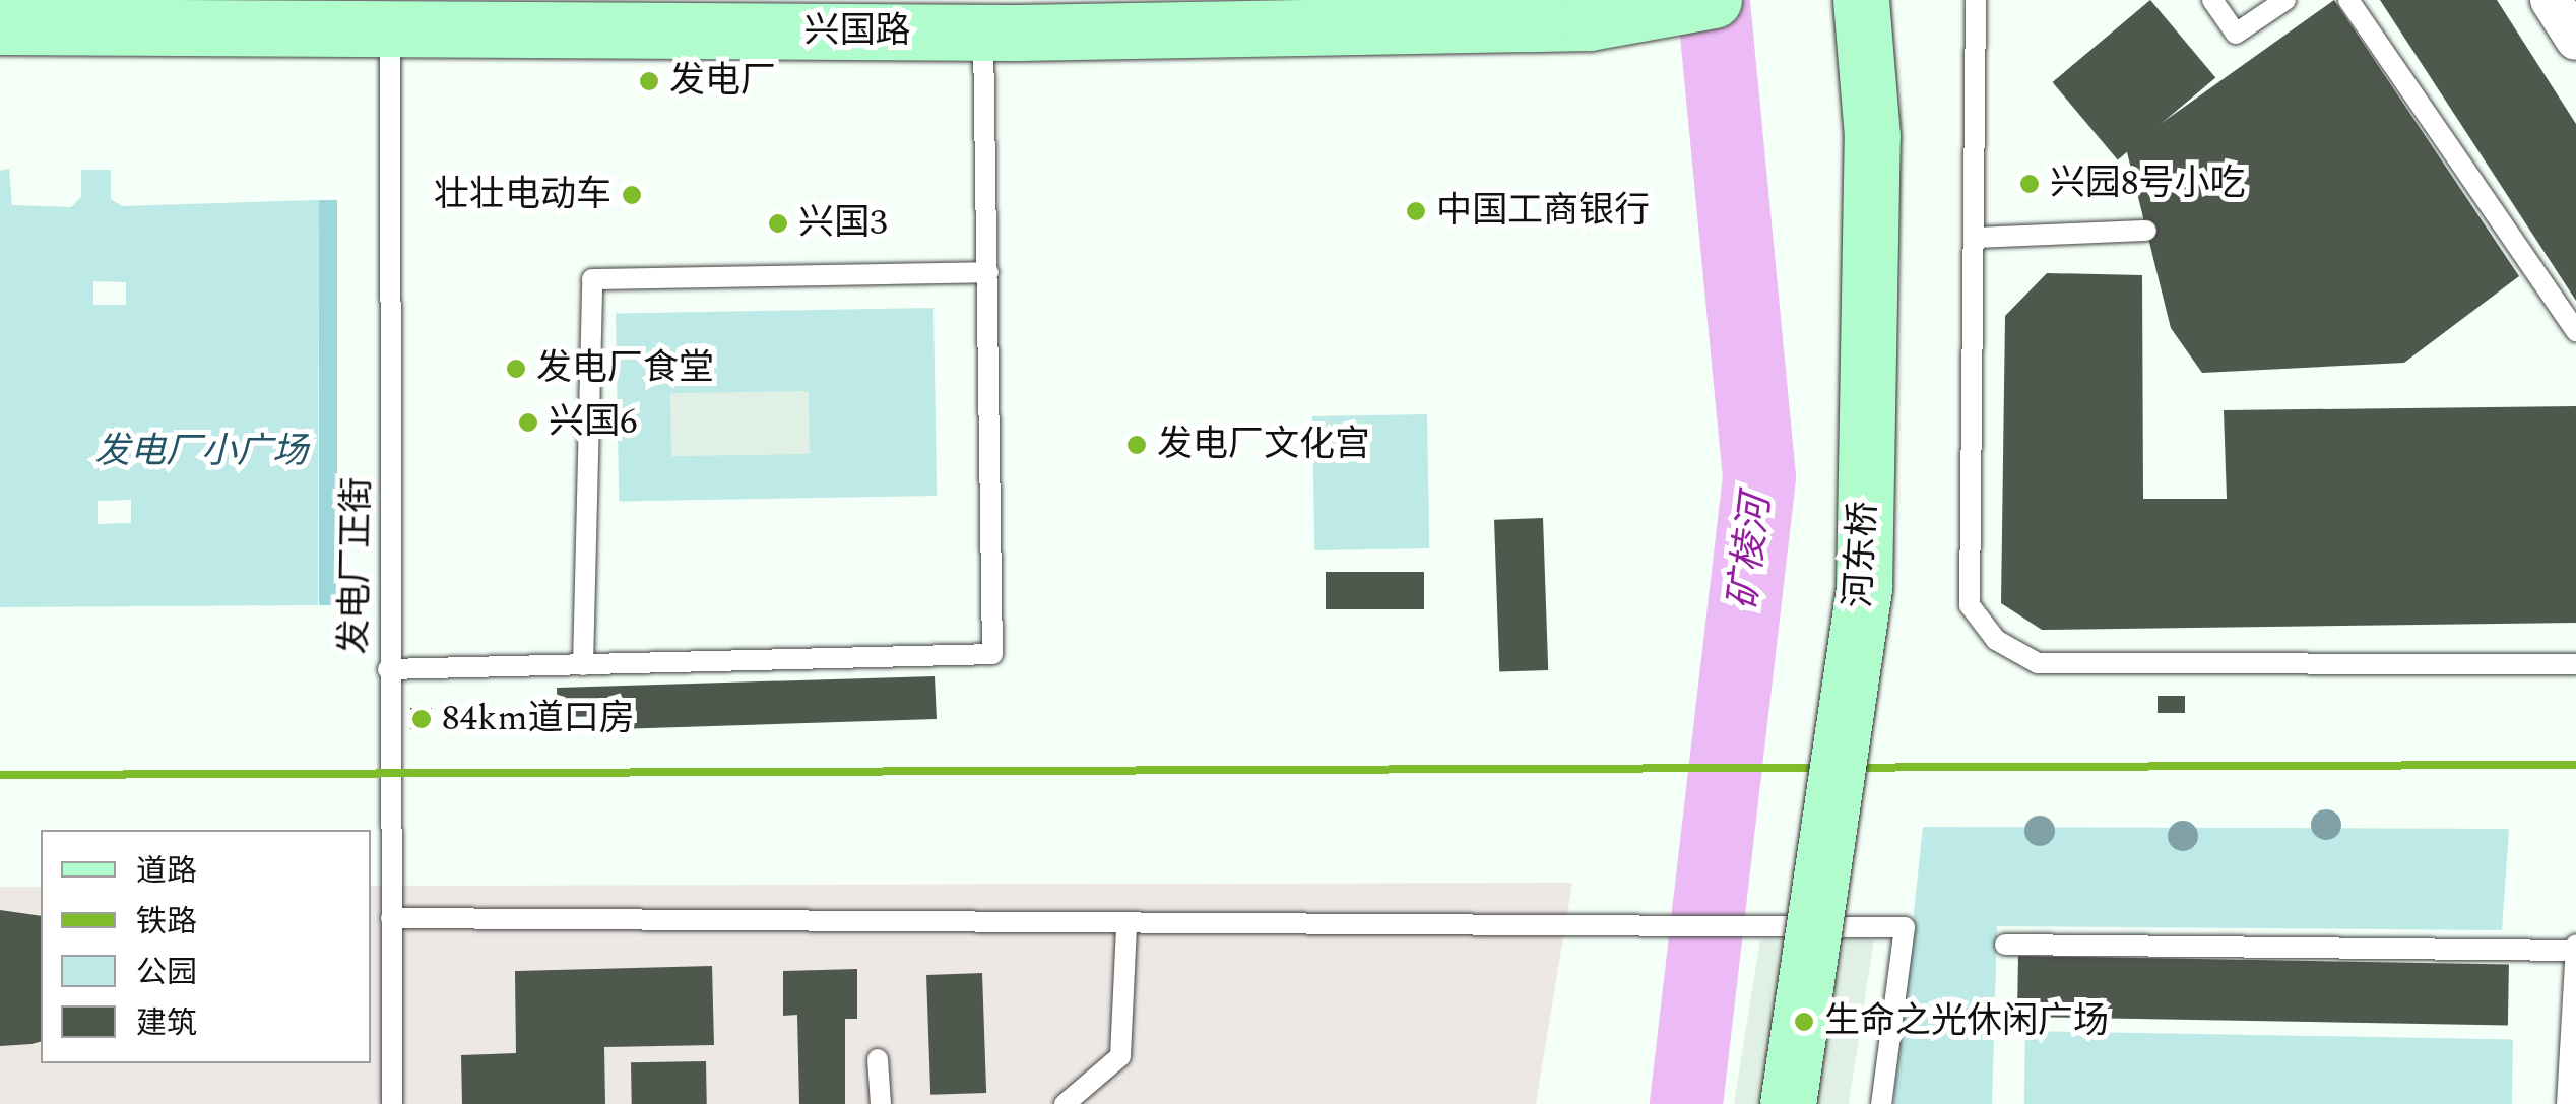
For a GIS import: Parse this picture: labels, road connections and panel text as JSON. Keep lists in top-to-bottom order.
{
  "streets": {
    "main road": ["兴国路", "河东桥"],
    "lane": ["发电厂正街"]
  },
  "crossings": [
    ["兴国路", "发电厂正街"]
  ],
  "water": ["矿棱河"],
  "parks": ["发电厂小广场"],
  "places": [
    "发电厂",
    "兴园8号小吃",
    "壮壮电动车",
    "中国工商银行",
    "兴国3",
    "发电厂食堂",
    "兴国6",
    "发电厂文化宫",
    "84km道口房",
    "生命之光休闲广场"
  ],
  "legend": [
    "道路",
    "铁路",
    "公园",
    "建筑"
  ]
}
